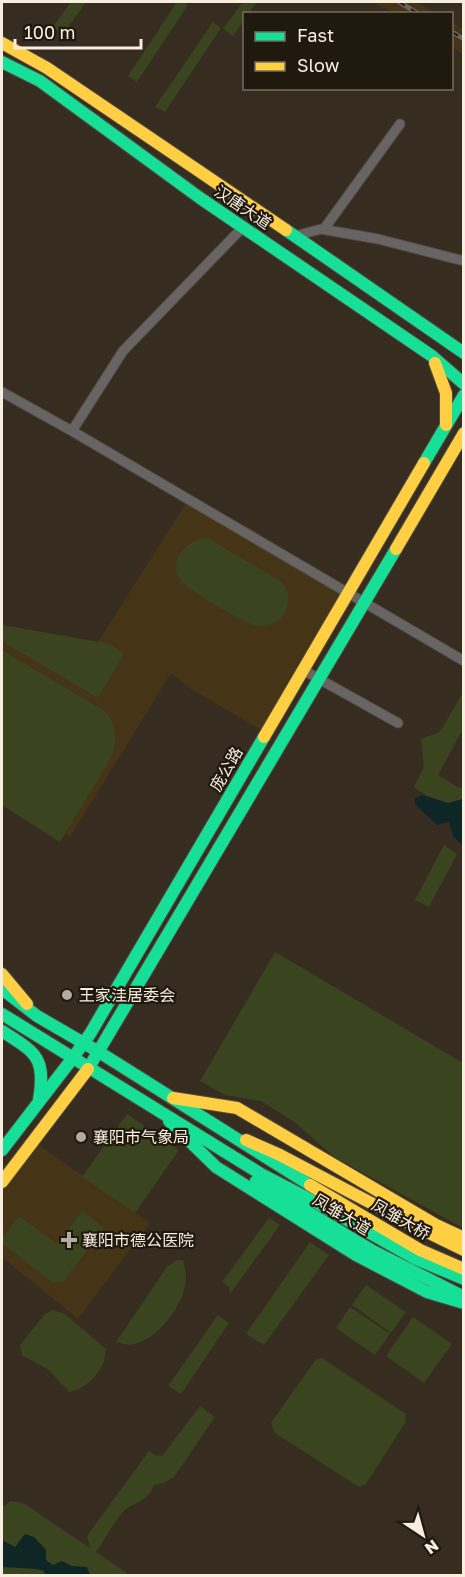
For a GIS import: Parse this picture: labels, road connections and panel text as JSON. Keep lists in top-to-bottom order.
{
  "streets": {
    "main road": [
      "汉唐大道",
      "庞公路",
      "凤雏大道",
      "凤雏大桥"
    ]
  },
  "crossings": [
    ["庞公路", "凤雏大道"],
    ["凤雏大道", "凤雏大桥"]
  ],
  "places": {
    "other": ["王家洼居委会", "襄阳市气象局"],
    "health": ["襄阳市德公医院"]
  },
  "legend": ["Fast", "Slow"],
  "scale_bar": "100 m",
  "north": "bottom right"
}
